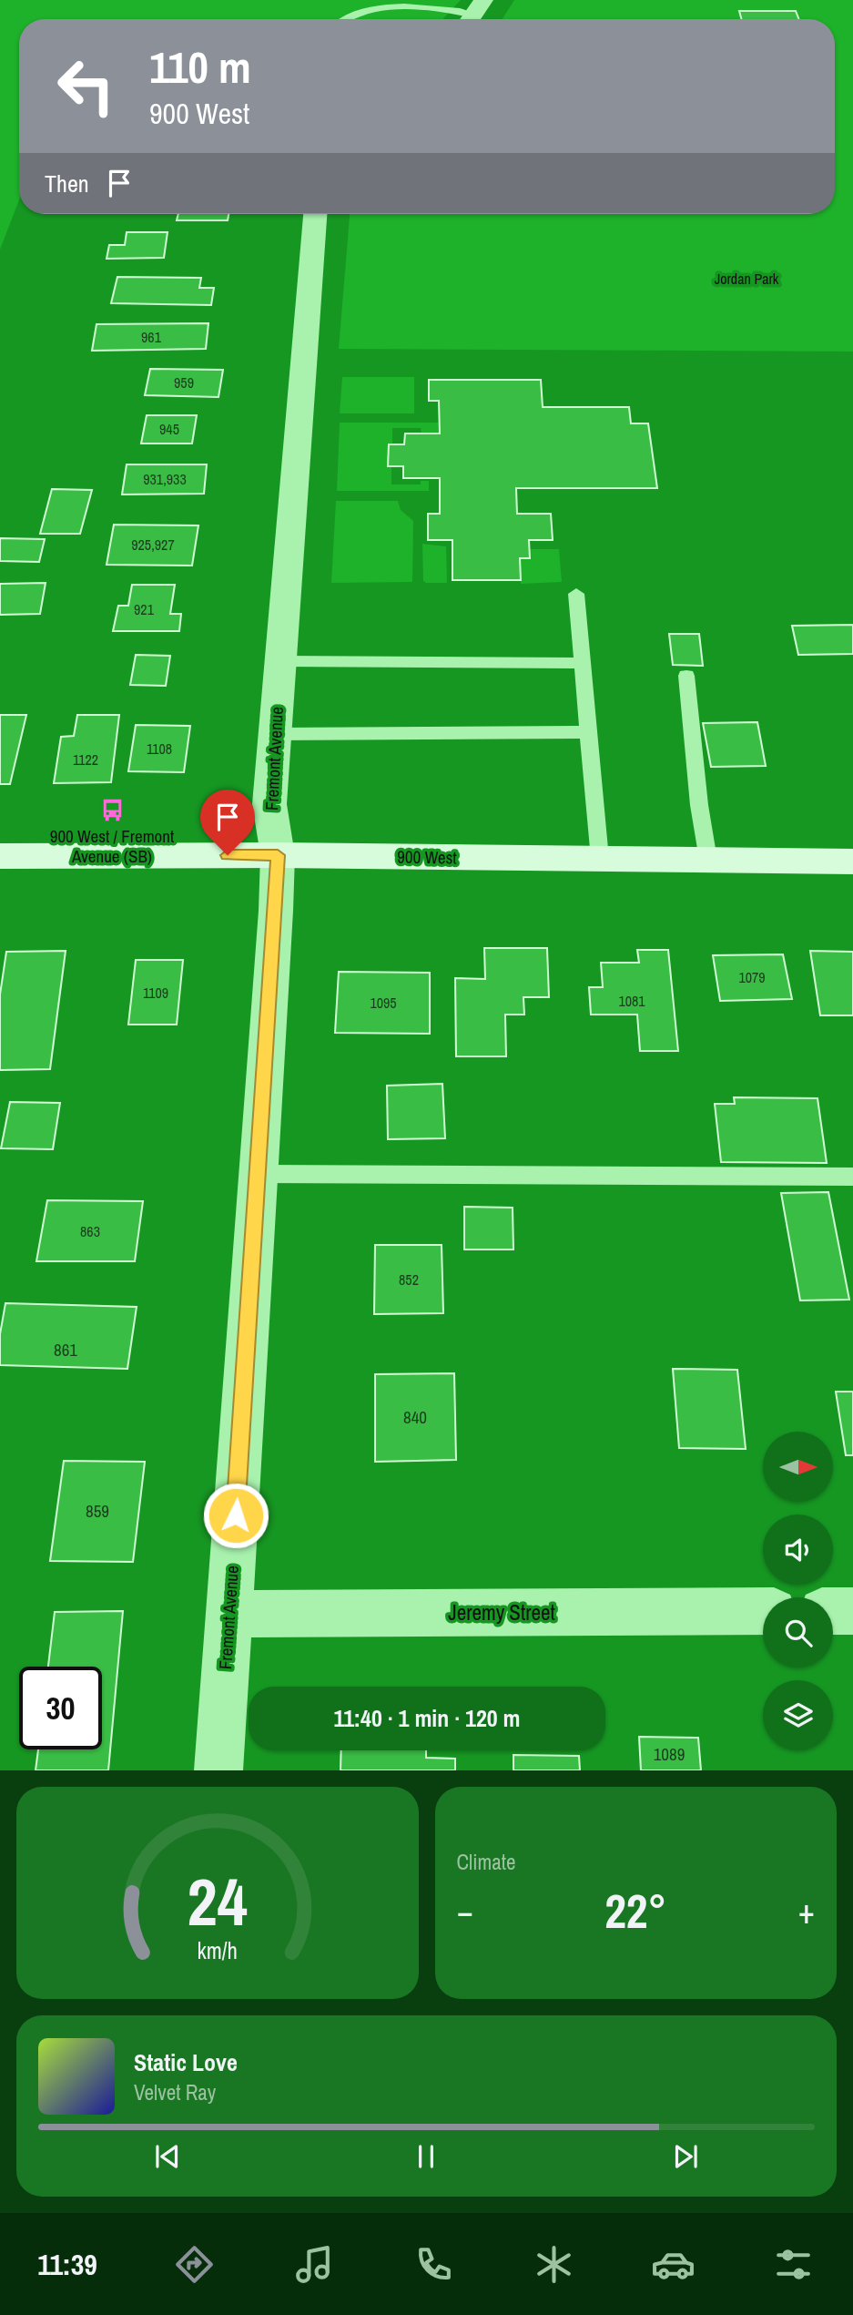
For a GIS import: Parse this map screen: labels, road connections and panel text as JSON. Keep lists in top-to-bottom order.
{
  "streets": {
    "main road": ["900 West"],
    "street": ["Fremont Avenue", "Jeremy Street"]
  },
  "crossings": [
    ["Fremont Avenue", "900 West"],
    ["Fremont Avenue", "Jeremy Street"]
  ],
  "parks": ["Jordan Park"],
  "places": {
    "bus stop": ["900 West / Fremont Avenue (SB)"]
  },
  "house_numbers": [
    "961",
    "959",
    "945",
    "931,933",
    "925,927",
    "921",
    "1108",
    "1122",
    "1079",
    "1109",
    "1081",
    "1095",
    "863",
    "852",
    "861",
    "840",
    "859",
    "1089"
  ],
  "north": "right",
  "page": {
    "turn": ["110 m", "900 West"],
    "then": "Then",
    "limit": "30",
    "trip": "11:40 · 1 min · 120 m",
    "tile": "Climate",
    "heat": ["−", "22°", "+"],
    "song": ["Static Love", "Velvet Ray"],
    "tabs": "11:39",
    "gauge": ["24", "km/h"]
  }
}
